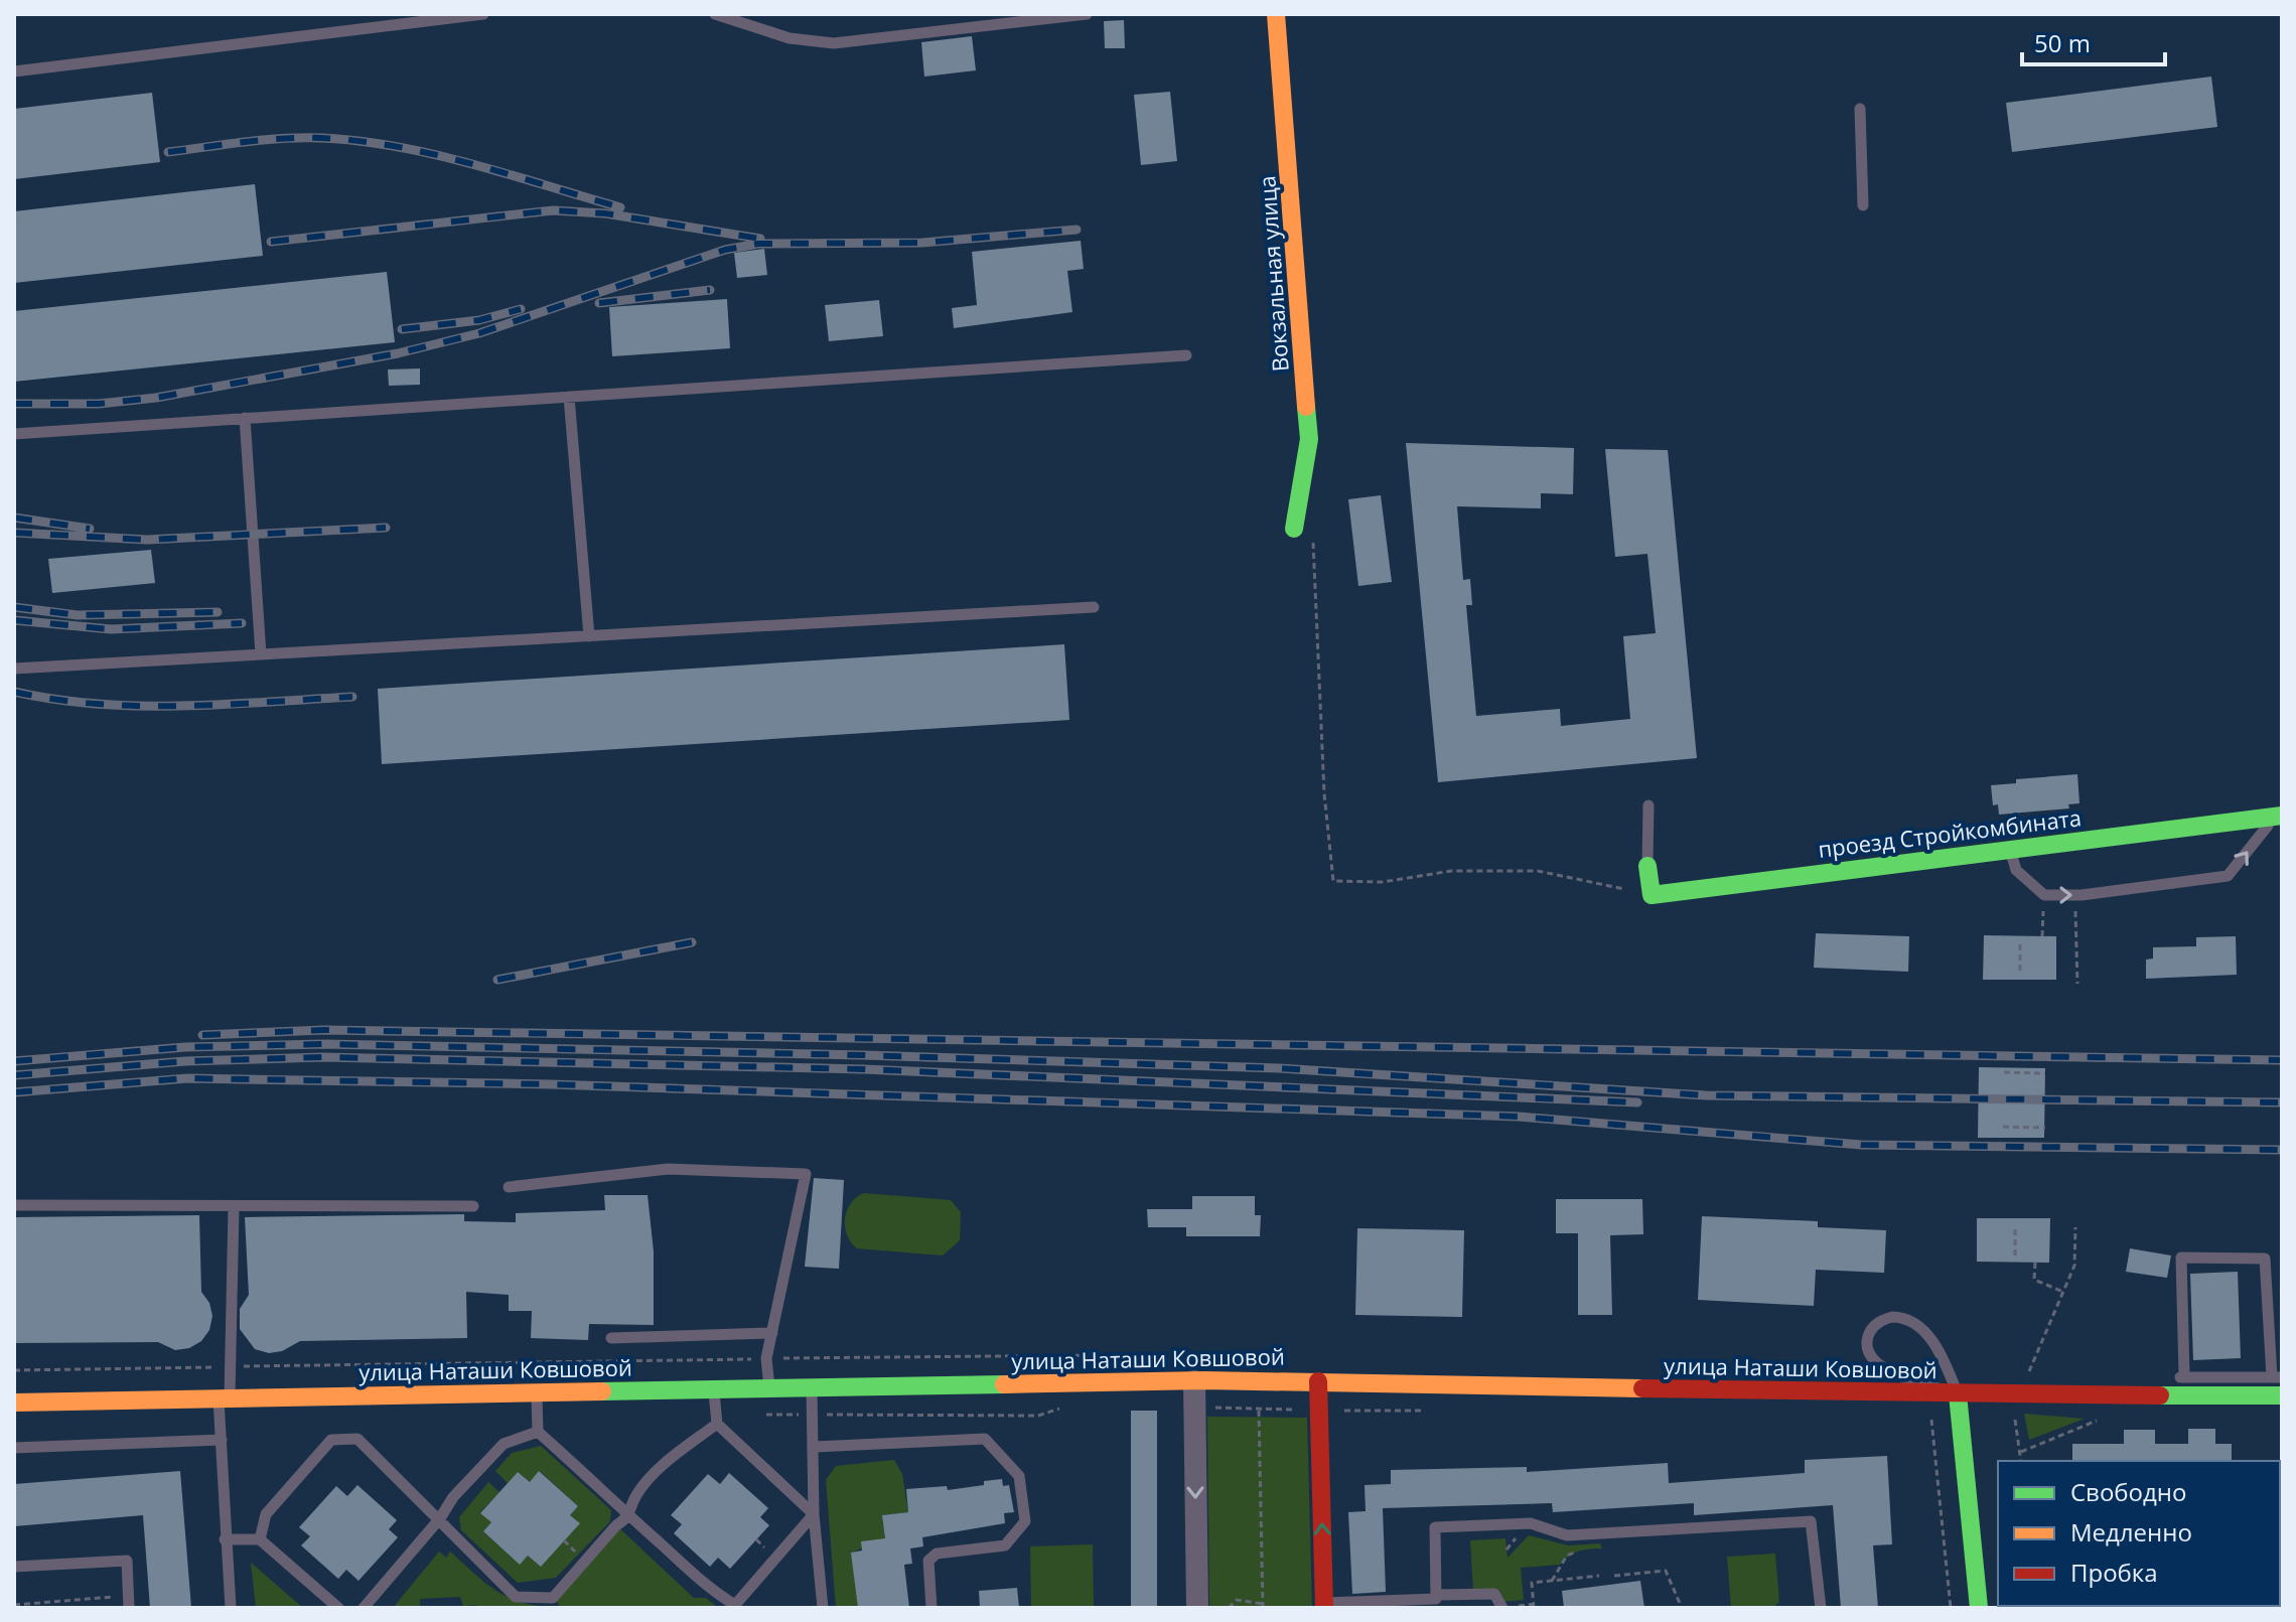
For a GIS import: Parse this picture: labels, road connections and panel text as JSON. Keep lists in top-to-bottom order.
{
  "streets": {
    "street": ["Вокзальная улица", "проезд Стройкомбината", "улица Наташи Ковшовой"]
  },
  "legend": ["Свободно", "Медленно", "Пробка"],
  "scale_bar": "50 m"
}
